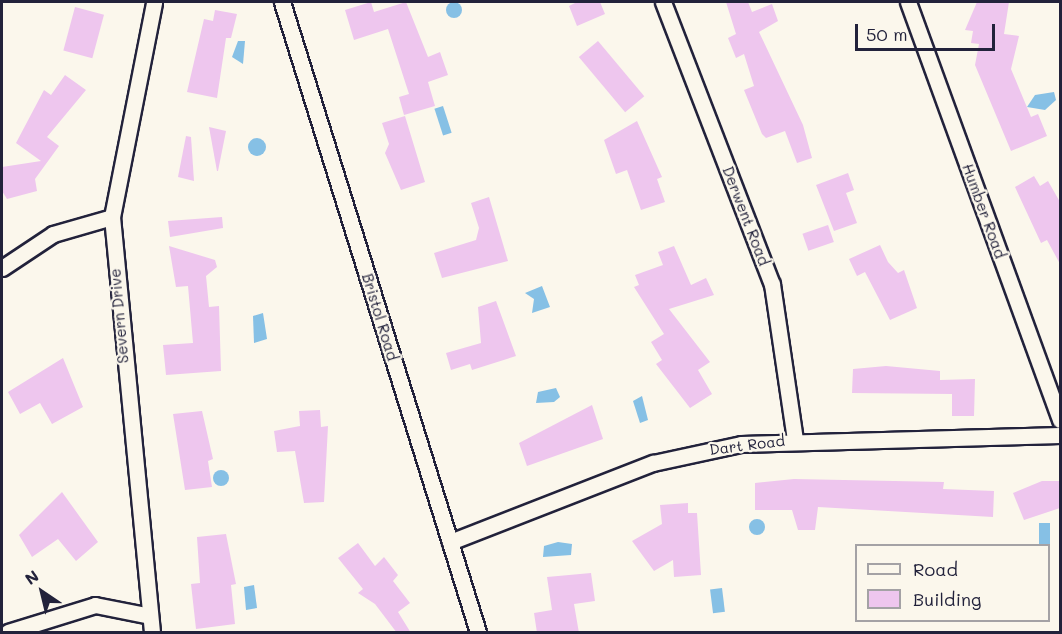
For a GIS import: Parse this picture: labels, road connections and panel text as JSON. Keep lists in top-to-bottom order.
{
  "streets": {
    "street": [
      "Humber Road",
      "Derwent Road",
      "Severn Drive",
      "Bristol Road",
      "Dart Road"
    ]
  },
  "crossings": [
    ["Derwent Road", "Dart Road"],
    ["Bristol Road", "Dart Road"]
  ],
  "legend": ["Road", "Building"],
  "scale_bar": "50 m",
  "north": "top left"
}
